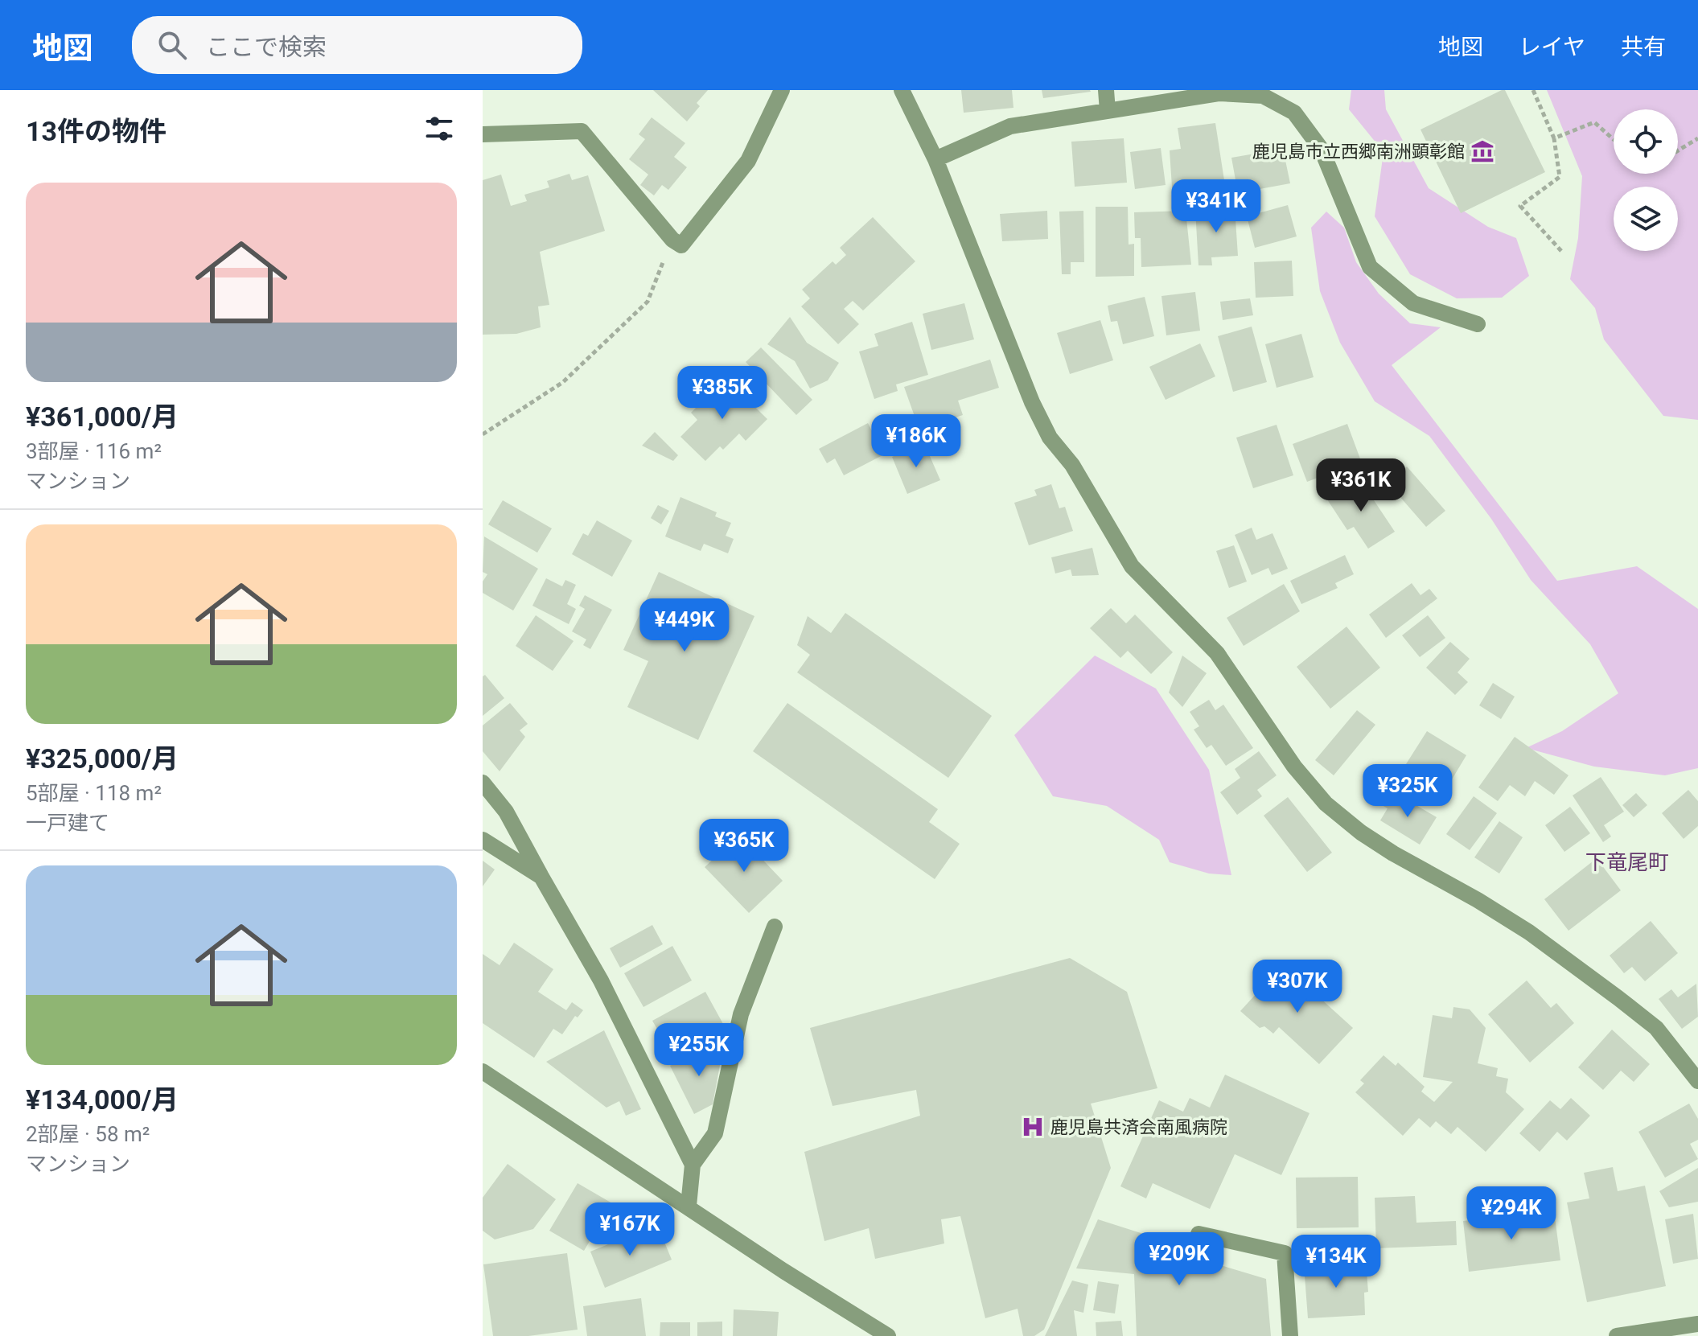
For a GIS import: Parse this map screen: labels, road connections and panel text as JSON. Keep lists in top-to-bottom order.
{
  "districts": ["下竜尾町"],
  "places": {
    "museum": ["鹿児島市立西郷南洲顕彰館"],
    "hospital": ["鹿児島共済会南風病院"]
  },
  "page": {
    "header": "地図",
    "search": "ここで検索",
    "nav": ["地図", "レイヤ", "共有"],
    "heading": "13件の物件",
    "list": [
      {
        "name": "¥361,000/月",
        "note": "3部屋 · 116 m² · マンション"
      },
      {
        "name": "¥325,000/月",
        "note": "5部屋 · 118 m² · 一戸建て"
      },
      {
        "name": "¥134,000/月",
        "note": "2部屋 · 58 m² · マンション"
      }
    ],
    "price": [
      "¥341K",
      "¥385K",
      "¥186K",
      "¥361K",
      "¥449K",
      "¥325K",
      "¥365K",
      "¥307K",
      "¥255K",
      "¥294K",
      "¥167K",
      "¥209K",
      "¥134K"
    ]
  }
}
